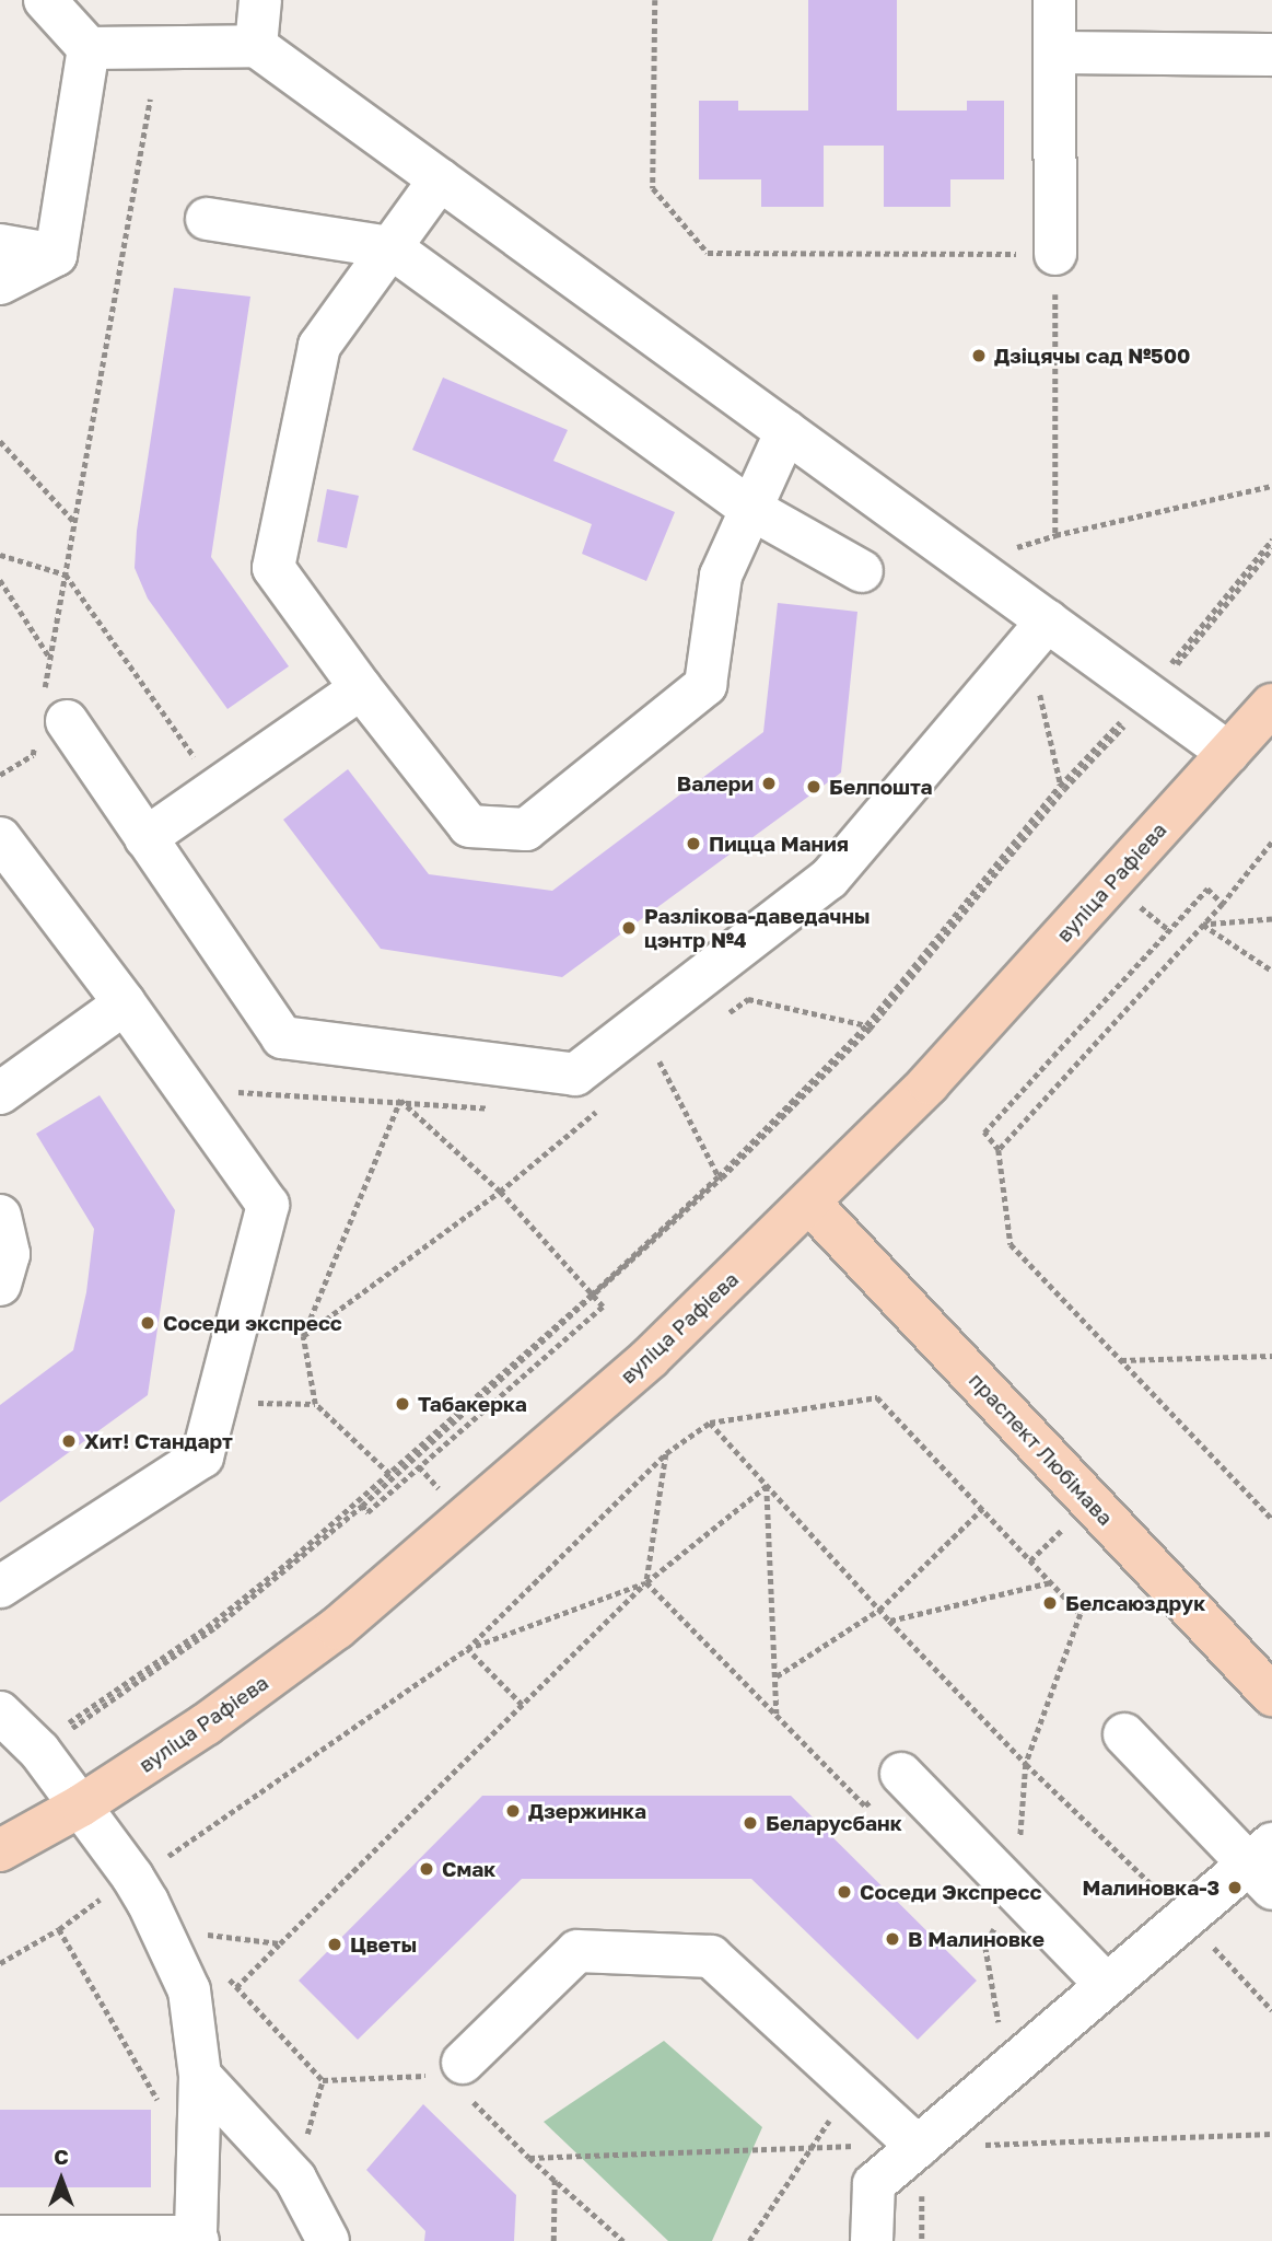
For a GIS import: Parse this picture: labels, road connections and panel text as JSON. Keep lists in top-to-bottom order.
{
  "streets": {
    "main road": ["вуліца Рафіева", "праспект Любімава"]
  },
  "crossings": [
    ["вуліца Рафіева", "праспект Любімава"]
  ],
  "places": [
    "Дзіцячы сад №500",
    "Валери",
    "Белпошта",
    "Пицца Мания",
    "Разлікова-даведачны цэнтр №4",
    "Соседи экспресс",
    "Табакерка",
    "Хит! Стандарт",
    "Белсаюздрук",
    "Дзержинка",
    "Беларусбанк",
    "Смак",
    "Малиновка-3",
    "Соседи Экспресс",
    "В Малиновке",
    "Цветы"
  ],
  "north": "top"
}
